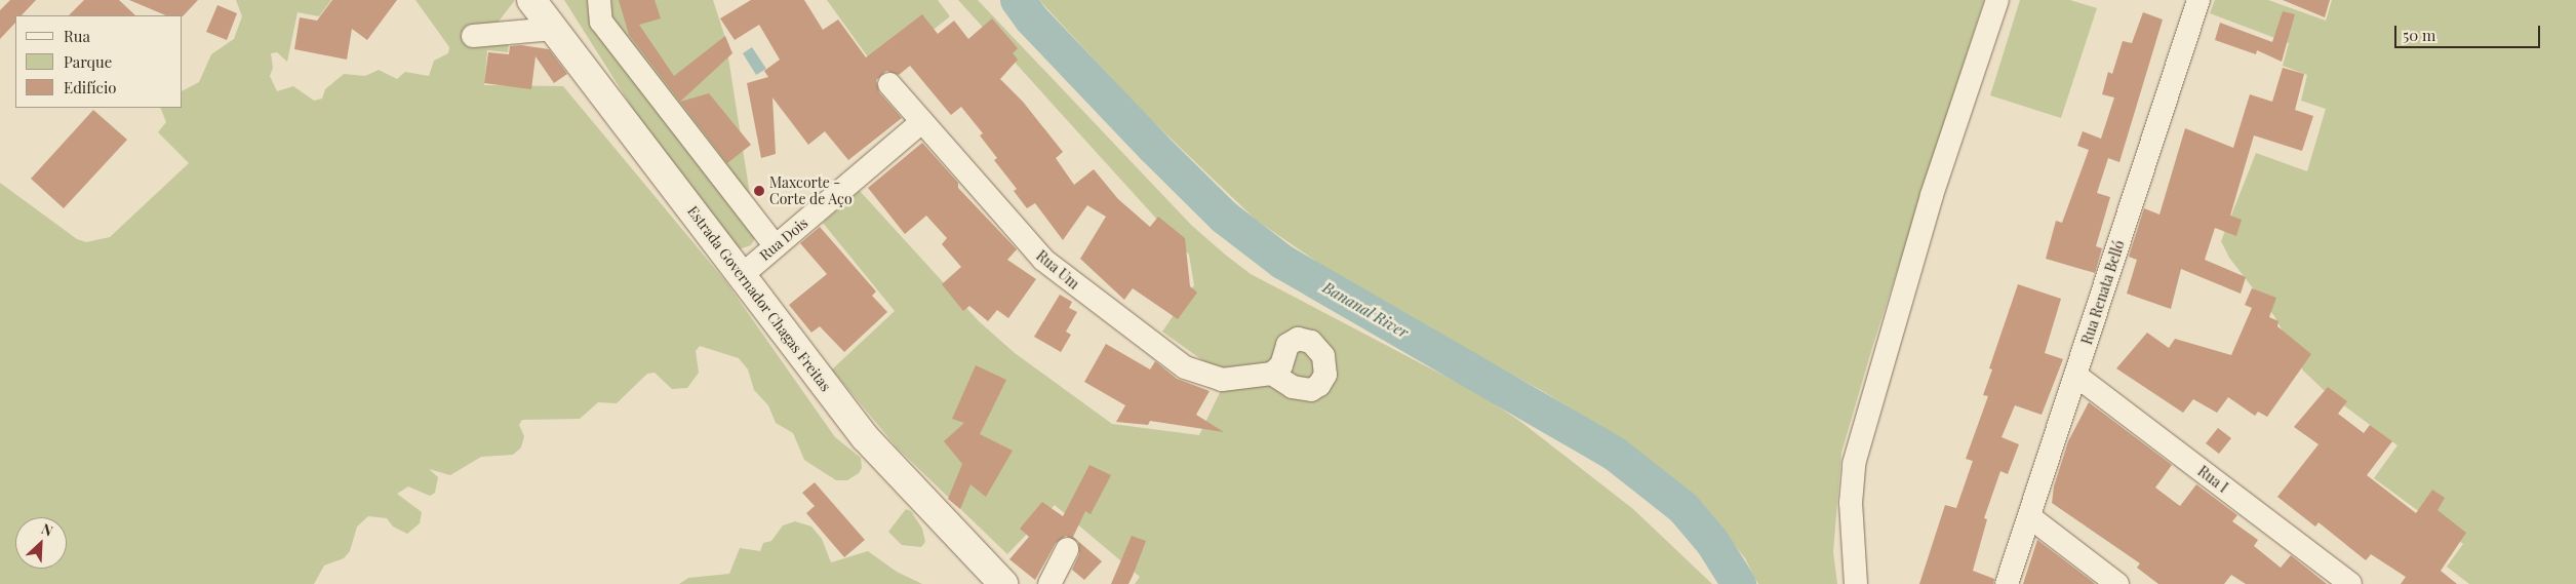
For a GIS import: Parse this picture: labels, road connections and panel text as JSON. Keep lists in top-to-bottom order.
{
  "streets": {
    "main road": ["Estrada Governador Chagas Freitas"],
    "street": [
      "Rua Dois",
      "Rua Um",
      "Rua Renata Belló",
      "Rua I"
    ]
  },
  "crossings": [
    ["Rua Dois", "Rua Um"],
    ["Rua Dois", "Estrada Governador Chagas Freitas"],
    ["Rua Renata Belló", "Rua I"]
  ],
  "water": ["Bananal River"],
  "places": ["Maxcorte - Corte de Aço"],
  "legend": ["Rua", "Parque", "Edifício"],
  "scale_bar": "50 m",
  "north": "top right"
}
